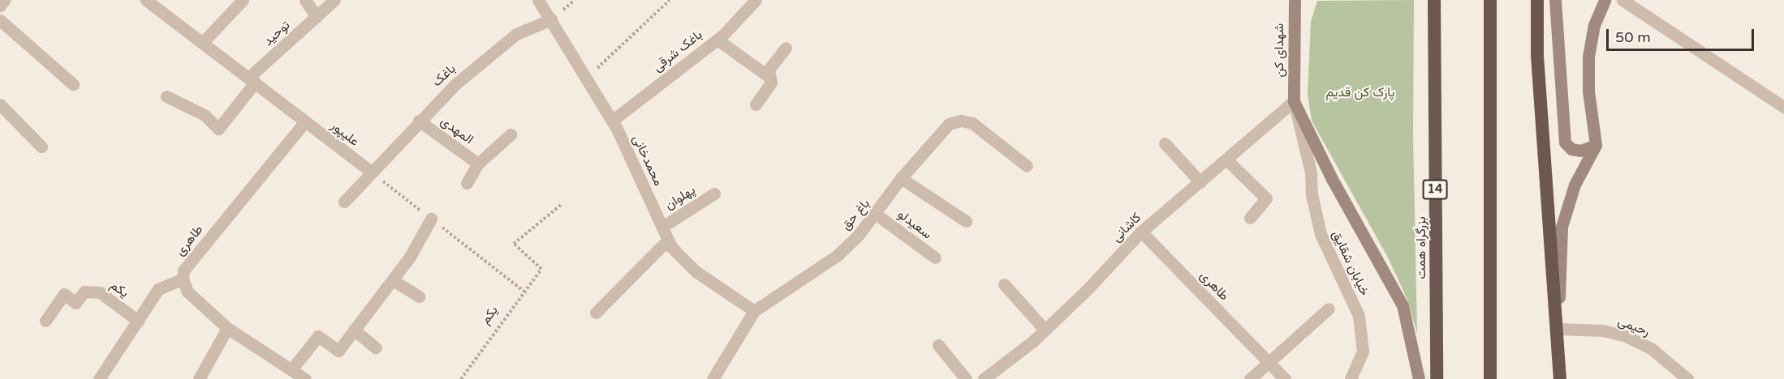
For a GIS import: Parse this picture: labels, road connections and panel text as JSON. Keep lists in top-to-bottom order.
{
  "streets": {
    "highway": ["14", "بزرگراه همت"],
    "main road": ["شهدای کن"],
    "street": [
      "توحید",
      "باغک شرقی",
      "باغک",
      "المهدی",
      "علیپور",
      "محمدخانی",
      "پهلوان",
      "باغ حق",
      "سعیدلو",
      "کاشانی",
      "طاهری",
      "خیابان شقایق",
      "یکم",
      "رحیمی"
    ]
  },
  "crossings": [
    ["توحید", "علیپور"],
    ["شهدای کن", "کاشانی"],
    ["شهدای کن", "خیابان شقایق"],
    ["باغک شرقی", "محمدخانی"],
    ["باغک", "المهدی"],
    ["باغک", "علیپور"],
    ["باغک", "محمدخانی"],
    ["علیپور", "طاهری"],
    ["محمدخانی", "پهلوان"],
    ["محمدخانی", "باغ حق"],
    ["باغ حق", "سعیدلو"],
    ["کاشانی", "طاهری"],
    ["کاشانی", "خیابان شقایق"]
  ],
  "parks": ["پارک کن قدیم"],
  "scale_bar": "50 m"
}
